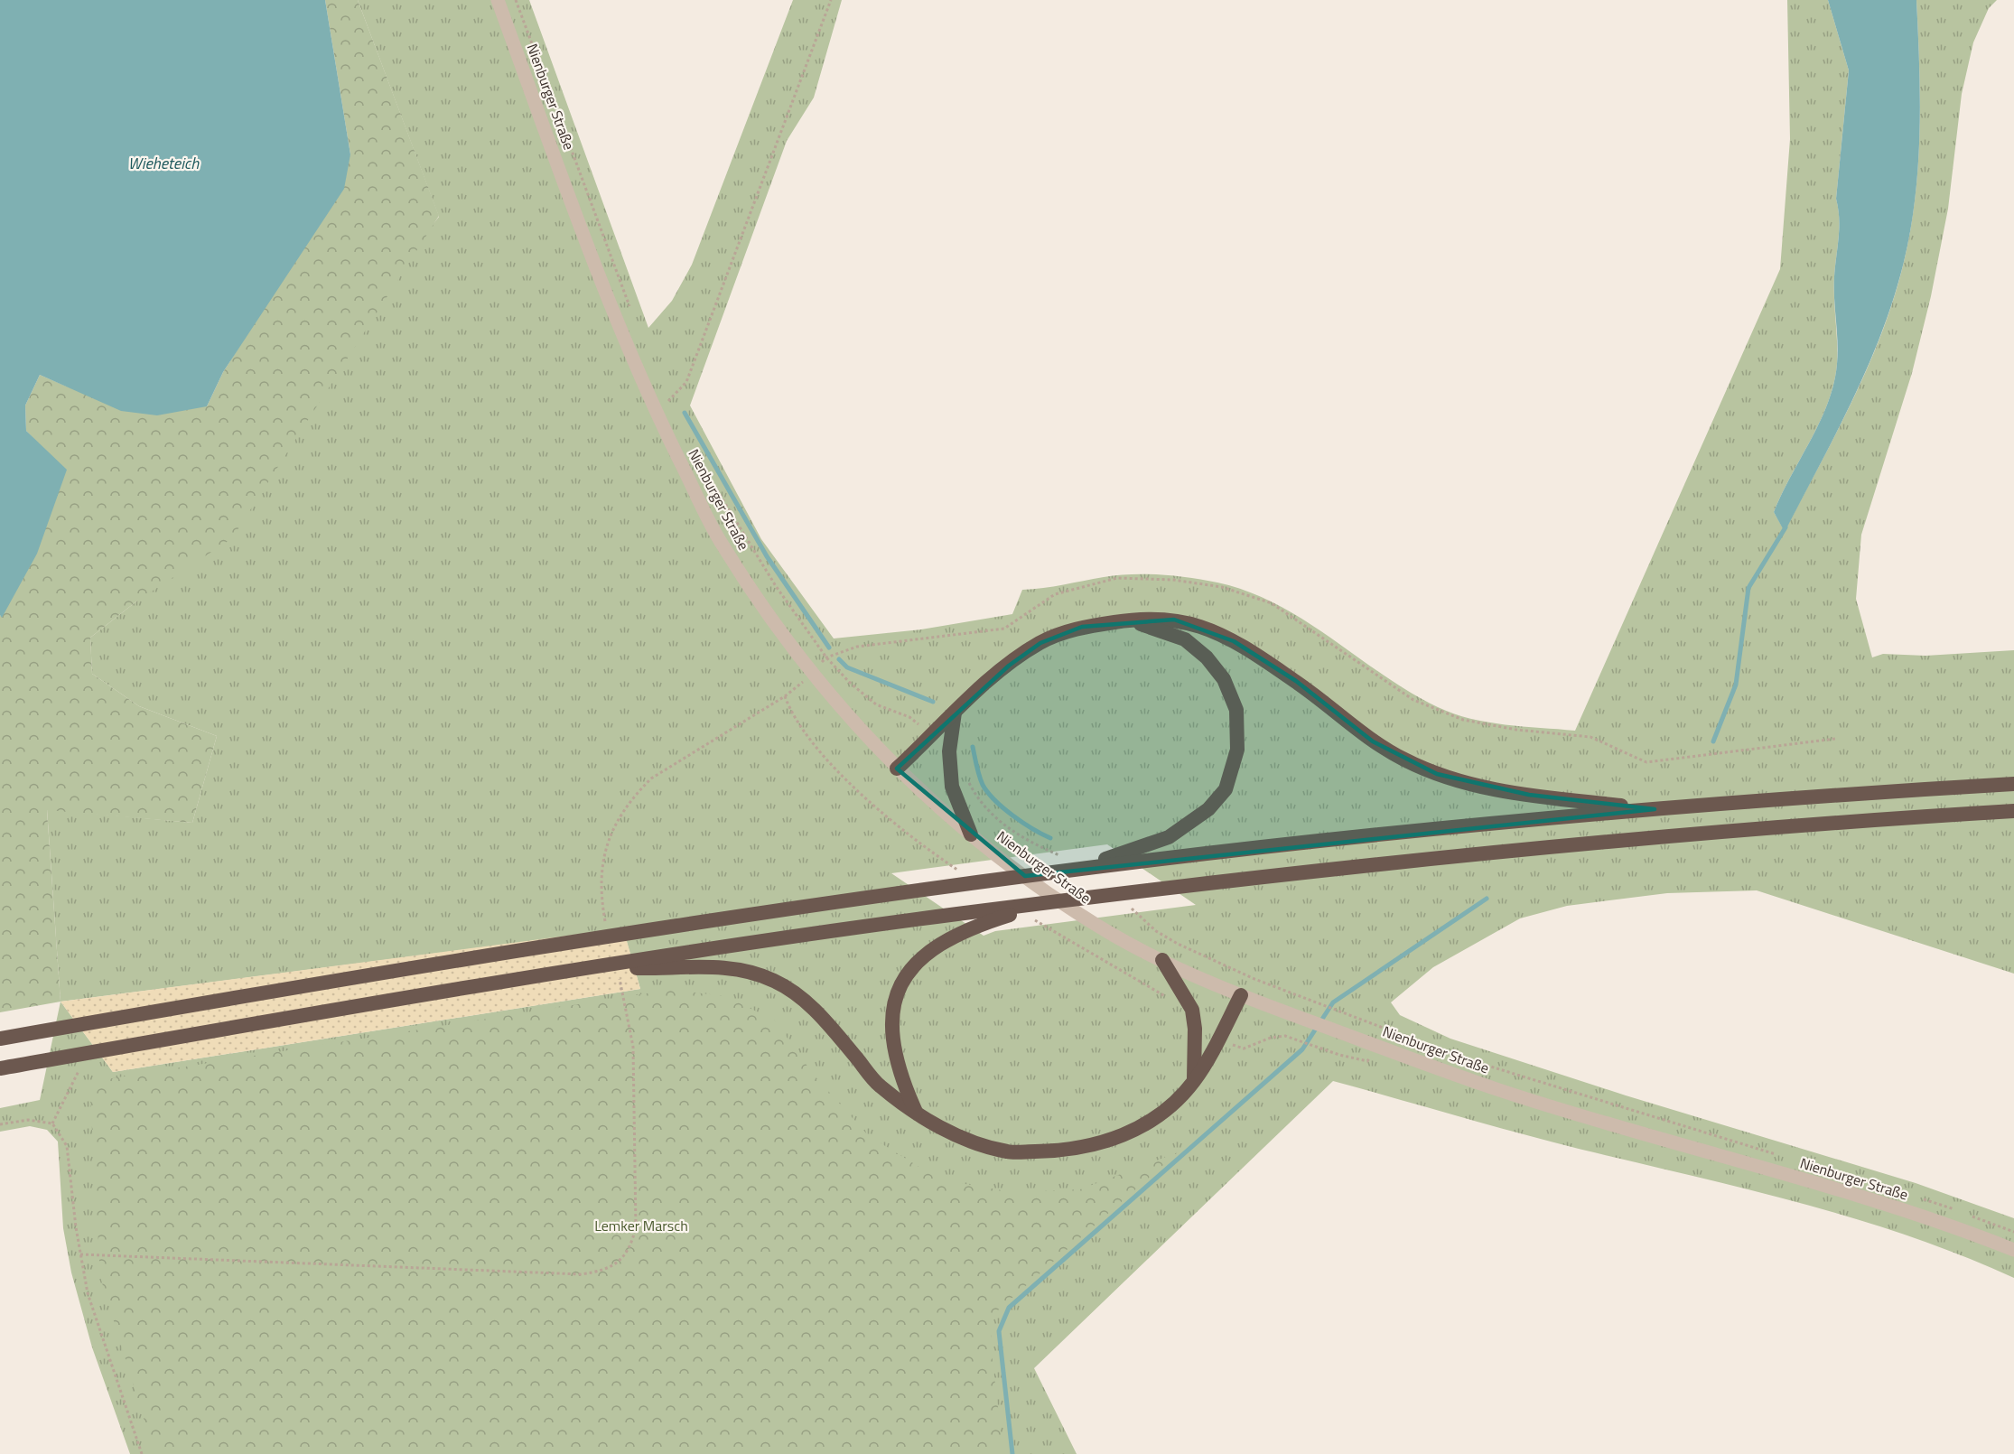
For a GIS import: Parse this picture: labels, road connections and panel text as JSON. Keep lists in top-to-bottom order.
{
  "streets": {
    "street": ["Nienburger Straße"]
  },
  "water": ["Wieheteich"],
  "parks": ["Lemker Marsch"]
}
